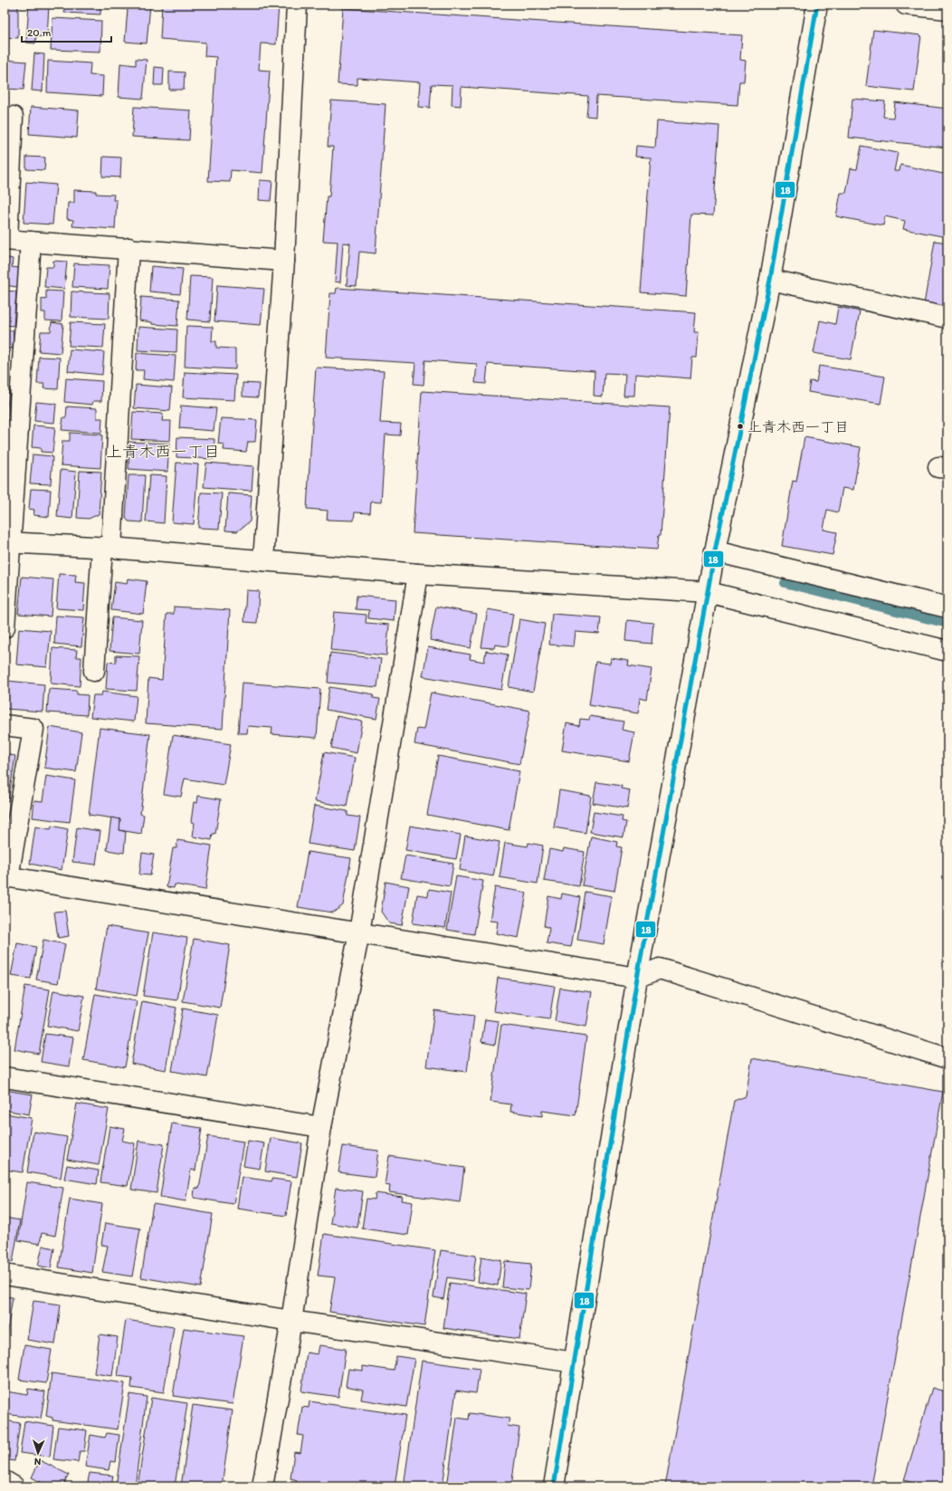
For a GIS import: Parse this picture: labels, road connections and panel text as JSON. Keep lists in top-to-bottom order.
{
  "districts": ["上青木西一丁目"],
  "places": ["上青木西一丁目"],
  "lines": ["transit line 18"],
  "scale_bar": "20 m",
  "north": "bottom"
}
